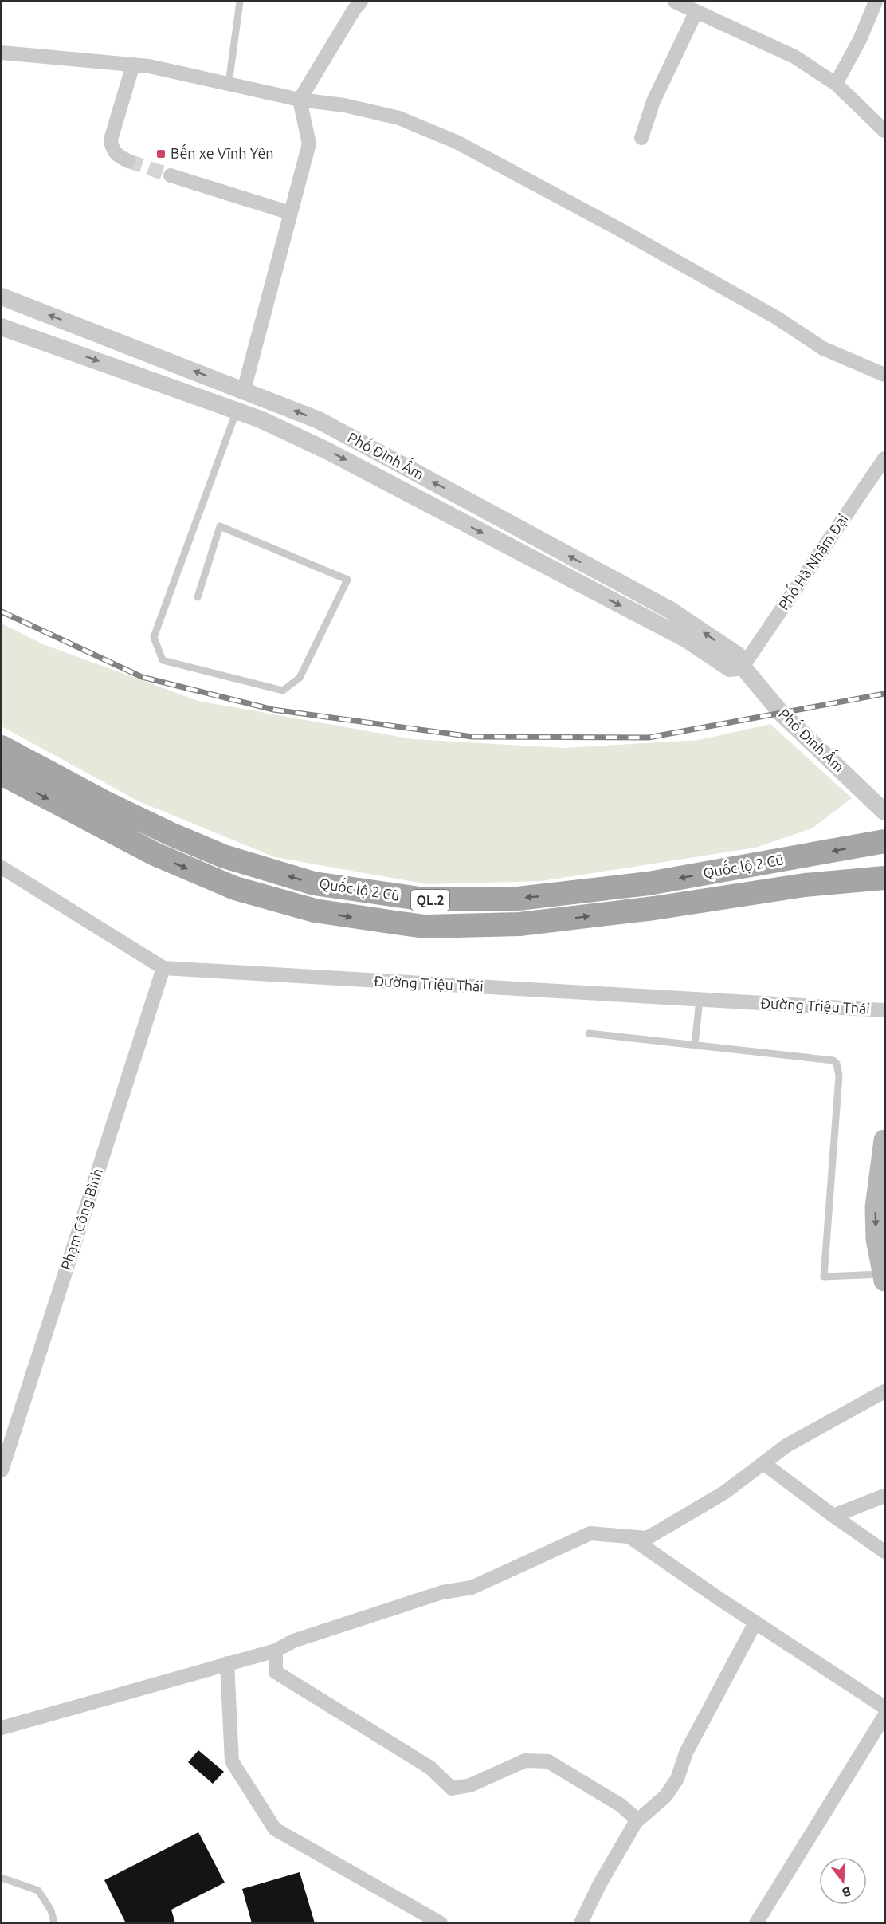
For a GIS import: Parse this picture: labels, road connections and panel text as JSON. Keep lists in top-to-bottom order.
{
  "streets": {
    "main road": ["Quốc lộ 2 Cũ", "QL.2"],
    "street": [
      "Phố Đình Ấm",
      "Phố Hà Nhậm Đại",
      "Đường Triệu Thái",
      "Phạm Công Bình"
    ]
  },
  "crossings": [
    ["Phố Đình Ấm", "Phố Hà Nhậm Đại"],
    ["Đường Triệu Thái", "Phạm Công Bình"]
  ],
  "places": {
    "transit": ["Bến xe Vĩnh Yên"]
  },
  "north": "bottom"
}
